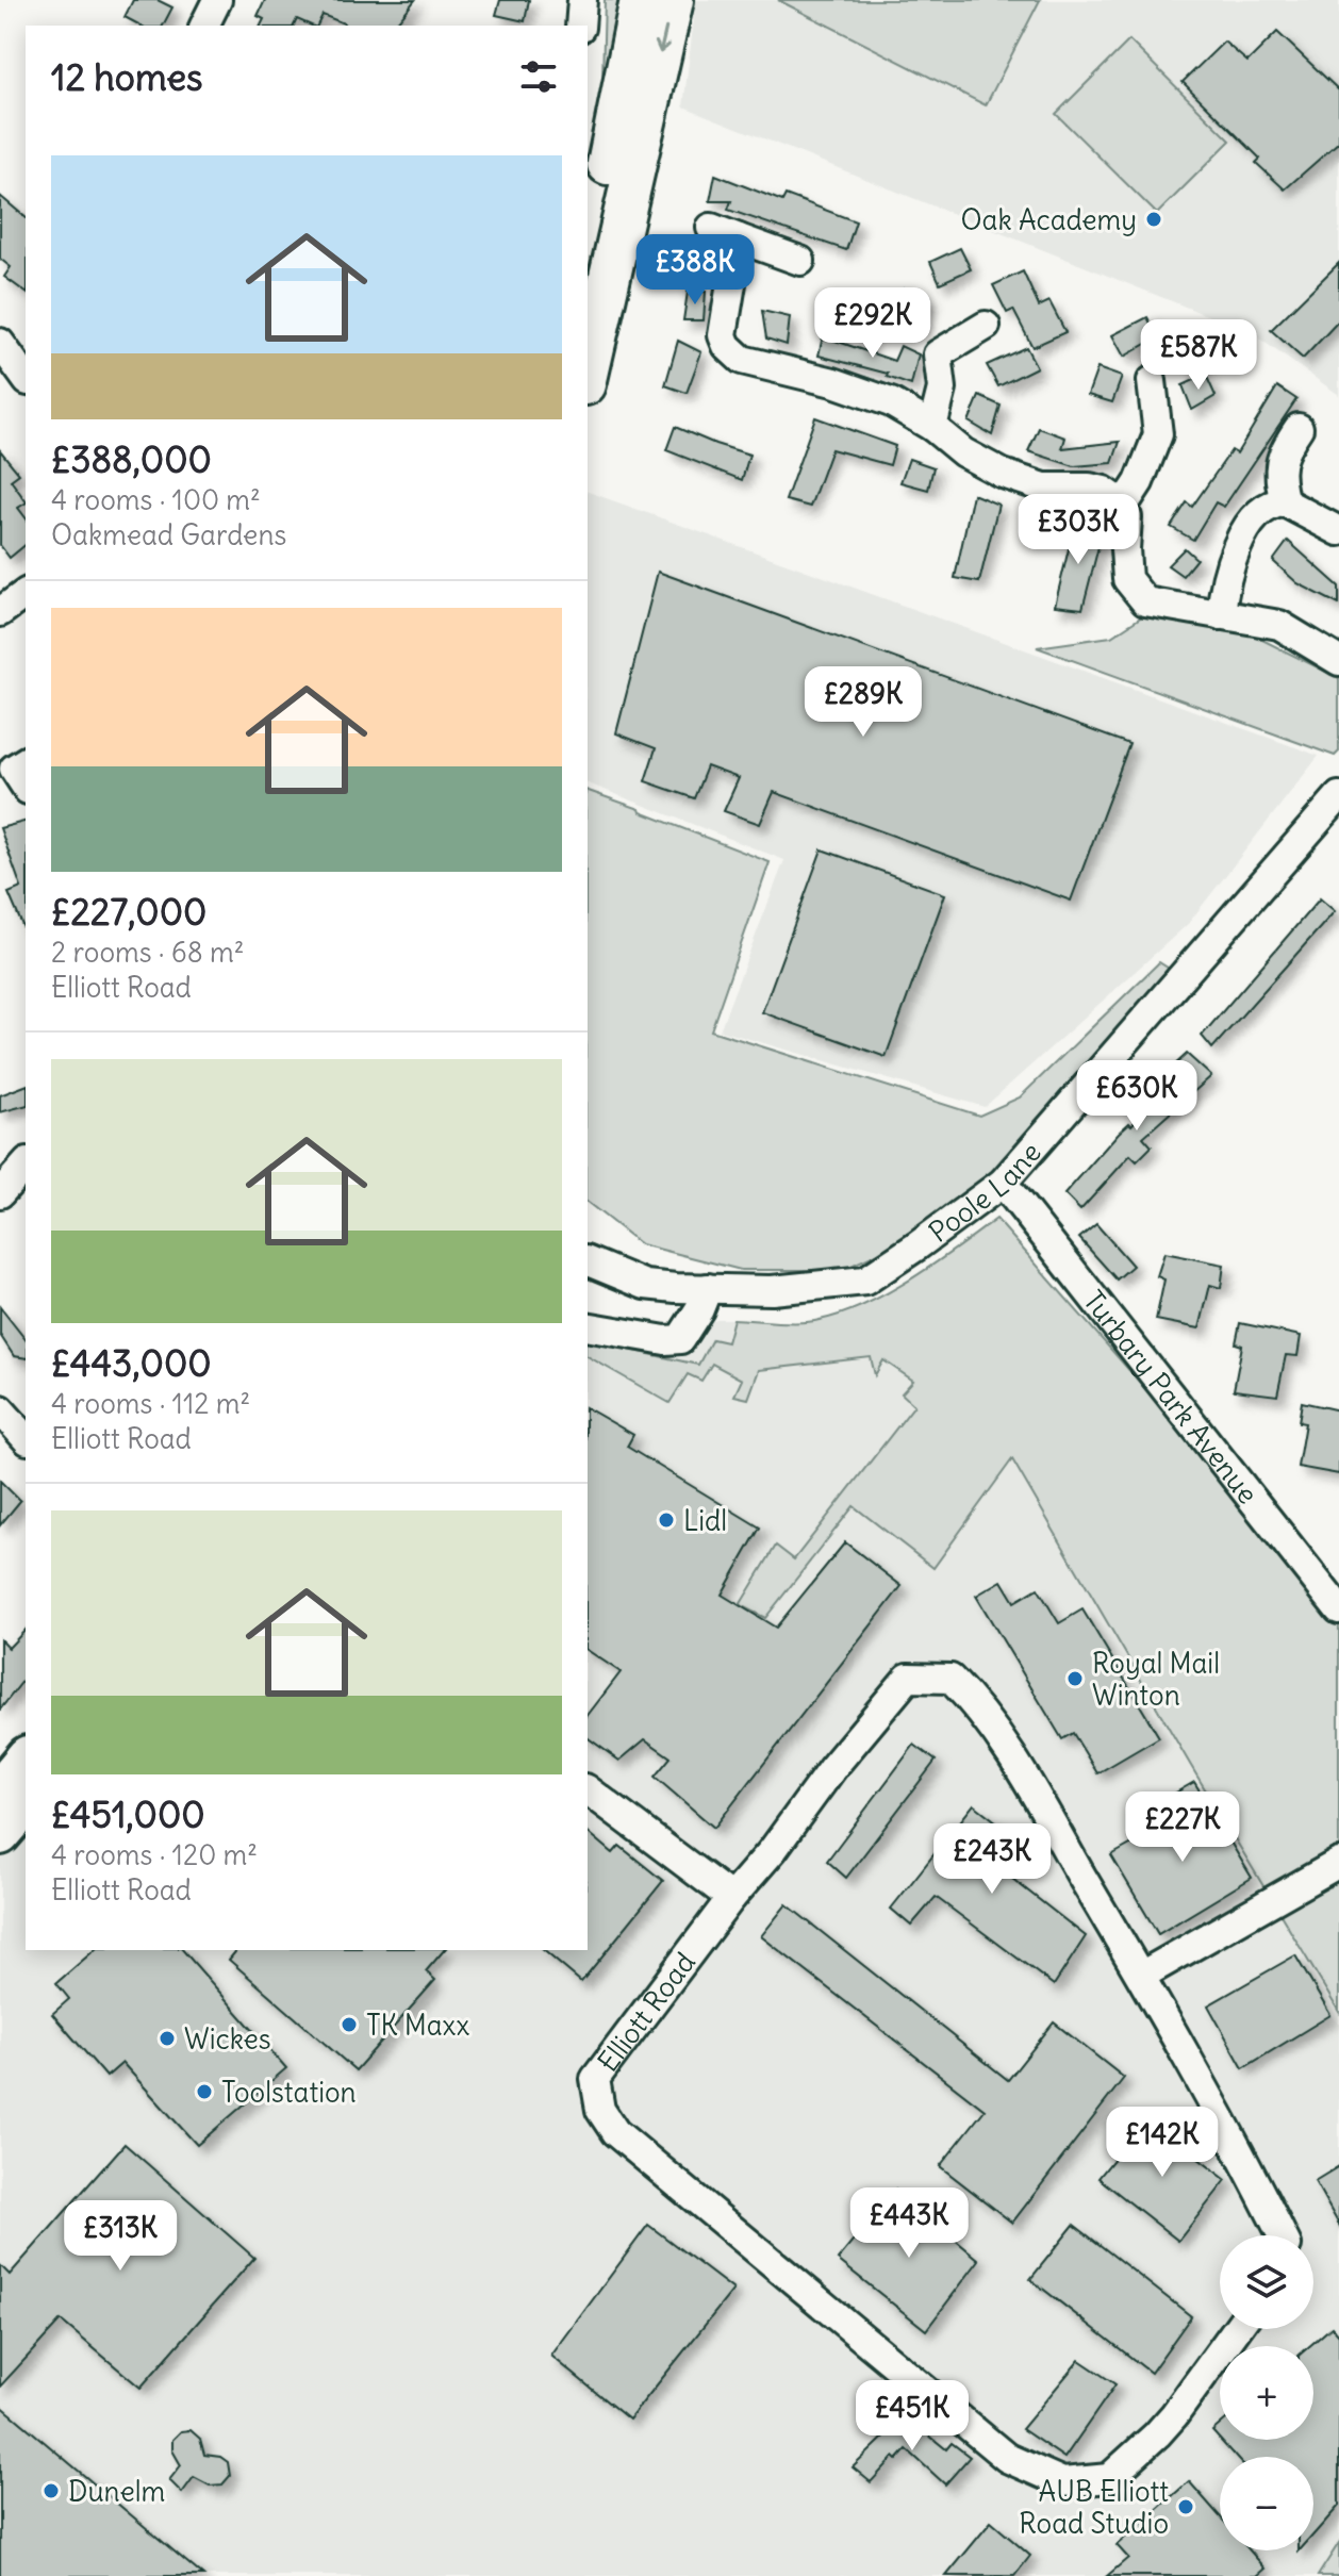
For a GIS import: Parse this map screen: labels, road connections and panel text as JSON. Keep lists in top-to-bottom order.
{
  "streets": {
    "street": ["Poole Lane", "Turbary Park Avenue", "Elliott Road"]
  },
  "crossings": [
    ["Poole Lane", "Turbary Park Avenue"]
  ],
  "places": [
    "Oak Academy",
    "Lidl",
    "Royal Mail Winton",
    "TK Maxx",
    "Wickes",
    "Toolstation",
    "Dunelm",
    "AUB Elliott Road Studio"
  ],
  "page": {
    "heading": "12 homes",
    "list": [
      {
        "name": "£388,000",
        "note": "4 rooms · 100 m² · Oakmead Gardens"
      },
      {
        "name": "£227,000",
        "note": "2 rooms · 68 m² · Elliott Road"
      },
      {
        "name": "£443,000",
        "note": "4 rooms · 112 m² · Elliott Road"
      },
      {
        "name": "£451,000",
        "note": "4 rooms · 120 m² · Elliott Road"
      }
    ],
    "price": [
      "£388K",
      "£292K",
      "£587K",
      "£303K",
      "£289K",
      "£630K",
      "£227K",
      "£243K",
      "£142K",
      "£443K",
      "£313K",
      "£451K"
    ],
    "map_buttons": ["+", "−"]
  }
}
